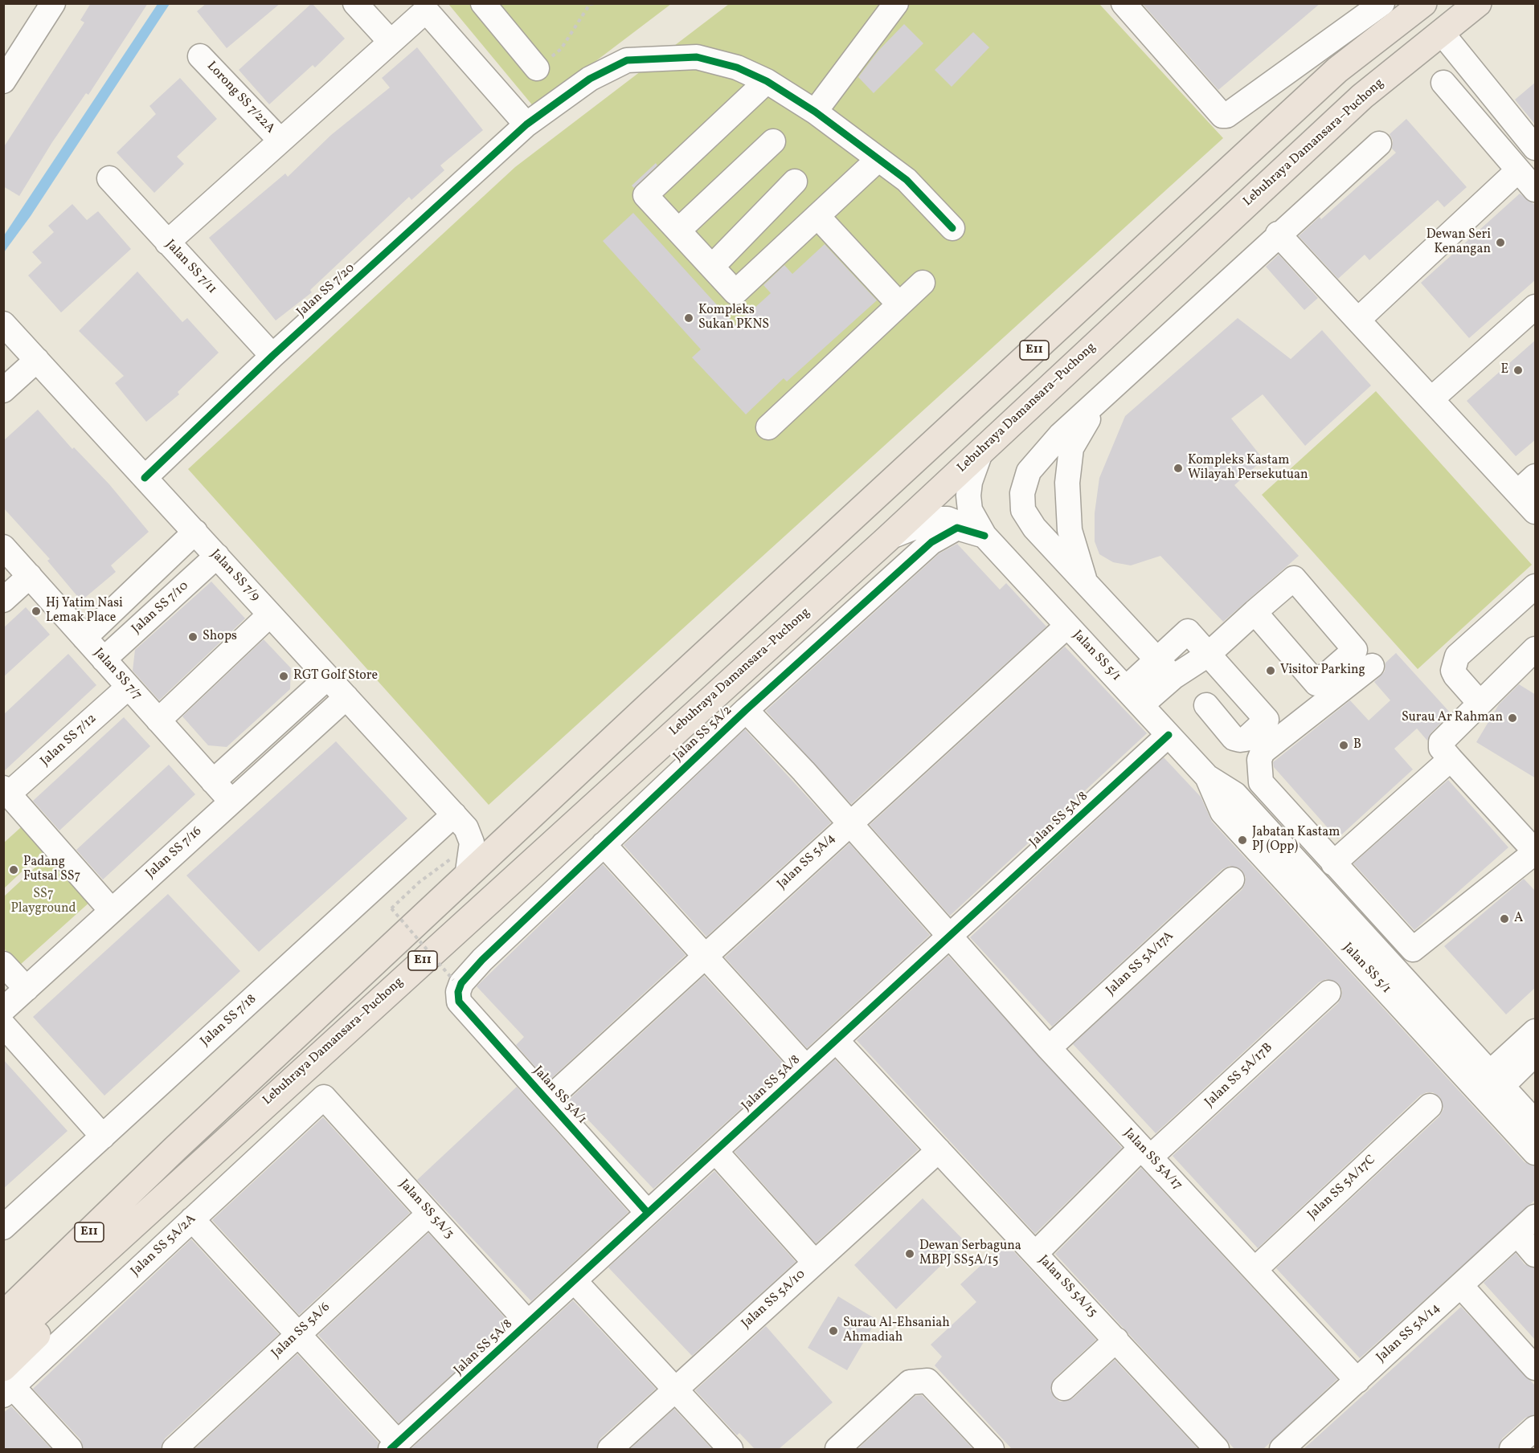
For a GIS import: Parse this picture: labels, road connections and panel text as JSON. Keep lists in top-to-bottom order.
{
  "streets": {
    "highway": ["Lebuhraya Damansara–Puchong", "E11"],
    "street": [
      "Lorong SS 7/22A",
      "Jalan SS 7/11",
      "Jalan SS 7/20",
      "Jalan SS 7/9",
      "Jalan SS 7/10",
      "Jalan SS 5/1",
      "Jalan SS 7/7",
      "Jalan SS 5A/2",
      "Jalan SS 7/12",
      "Jalan SS 5A/8",
      "Jalan SS 7/16",
      "Jalan SS 5A/4",
      "Jalan SS 5A/17A",
      "Jalan SS 7/18",
      "Jalan SS 5A/17B",
      "Jalan SS 5A/1",
      "Jalan SS 5A/17",
      "Jalan SS 5A/17C",
      "Jalan SS 5A/3",
      "Jalan SS 5A/2A",
      "Jalan SS 5A/15",
      "Jalan SS 5A/10",
      "Jalan SS 5A/6",
      "Jalan SS 5A/14"
    ]
  },
  "crossings": [
    ["Lebuhraya Damansara–Puchong", "Jalan SS 5/1"],
    ["Jalan SS 7/11", "Jalan SS 7/20"],
    ["Jalan SS 7/20", "Jalan SS 7/9"],
    ["Jalan SS 7/9", "Jalan SS 7/10"],
    ["Jalan SS 7/9", "Jalan SS 7/16"],
    ["Jalan SS 7/9", "Jalan SS 7/18"],
    ["Jalan SS 7/10", "Jalan SS 7/7"],
    ["Jalan SS 5/1", "Jalan SS 5A/2"],
    ["Jalan SS 5/1", "Jalan SS 5A/8"],
    ["Jalan SS 5/1", "Jalan SS 5A/4"],
    ["Jalan SS 7/7", "Jalan SS 7/12"],
    ["Jalan SS 7/7", "Jalan SS 7/16"],
    ["Jalan SS 5A/2", "Jalan SS 5A/1"],
    ["Jalan SS 5A/2", "Jalan SS 5A/17"],
    ["Jalan SS 5A/8", "Jalan SS 5A/1"],
    ["Jalan SS 5A/8", "Jalan SS 5A/17"],
    ["Jalan SS 5A/8", "Jalan SS 5A/3"],
    ["Jalan SS 5A/8", "Jalan SS 5A/15"],
    ["Jalan SS 5A/4", "Jalan SS 5A/1"],
    ["Jalan SS 5A/4", "Jalan SS 5A/17"],
    ["Jalan SS 5A/17A", "Jalan SS 5A/17"],
    ["Jalan SS 5A/17B", "Jalan SS 5A/17"],
    ["Jalan SS 5A/17B", "Jalan SS 5A/15"],
    ["Jalan SS 5A/17", "Jalan SS 5A/17C"],
    ["Jalan SS 5A/17", "Jalan SS 5A/14"],
    ["Jalan SS 5A/3", "Jalan SS 5A/2A"],
    ["Jalan SS 5A/3", "Jalan SS 5A/6"],
    ["Jalan SS 5A/15", "Jalan SS 5A/10"]
  ],
  "parks": ["SS7 Playground"],
  "places": [
    "Dewan Seri Kenangan",
    "Kompleks Sukan PKNS",
    "E",
    "Kompleks Kastam Wilayah Persekutuan",
    "Hj Yatim Nasi Lemak Place",
    "Shops",
    "Visitor Parking",
    "RGT Golf Store",
    "Surau Ar Rahman",
    "B",
    "Jabatan Kastam PJ (Opp)",
    "Padang Futsal SS7",
    "A",
    "Dewan Serbaguna MBPJ SS5A/15",
    "Surau Al-Ehsaniah Ahmadiah"
  ]
}
